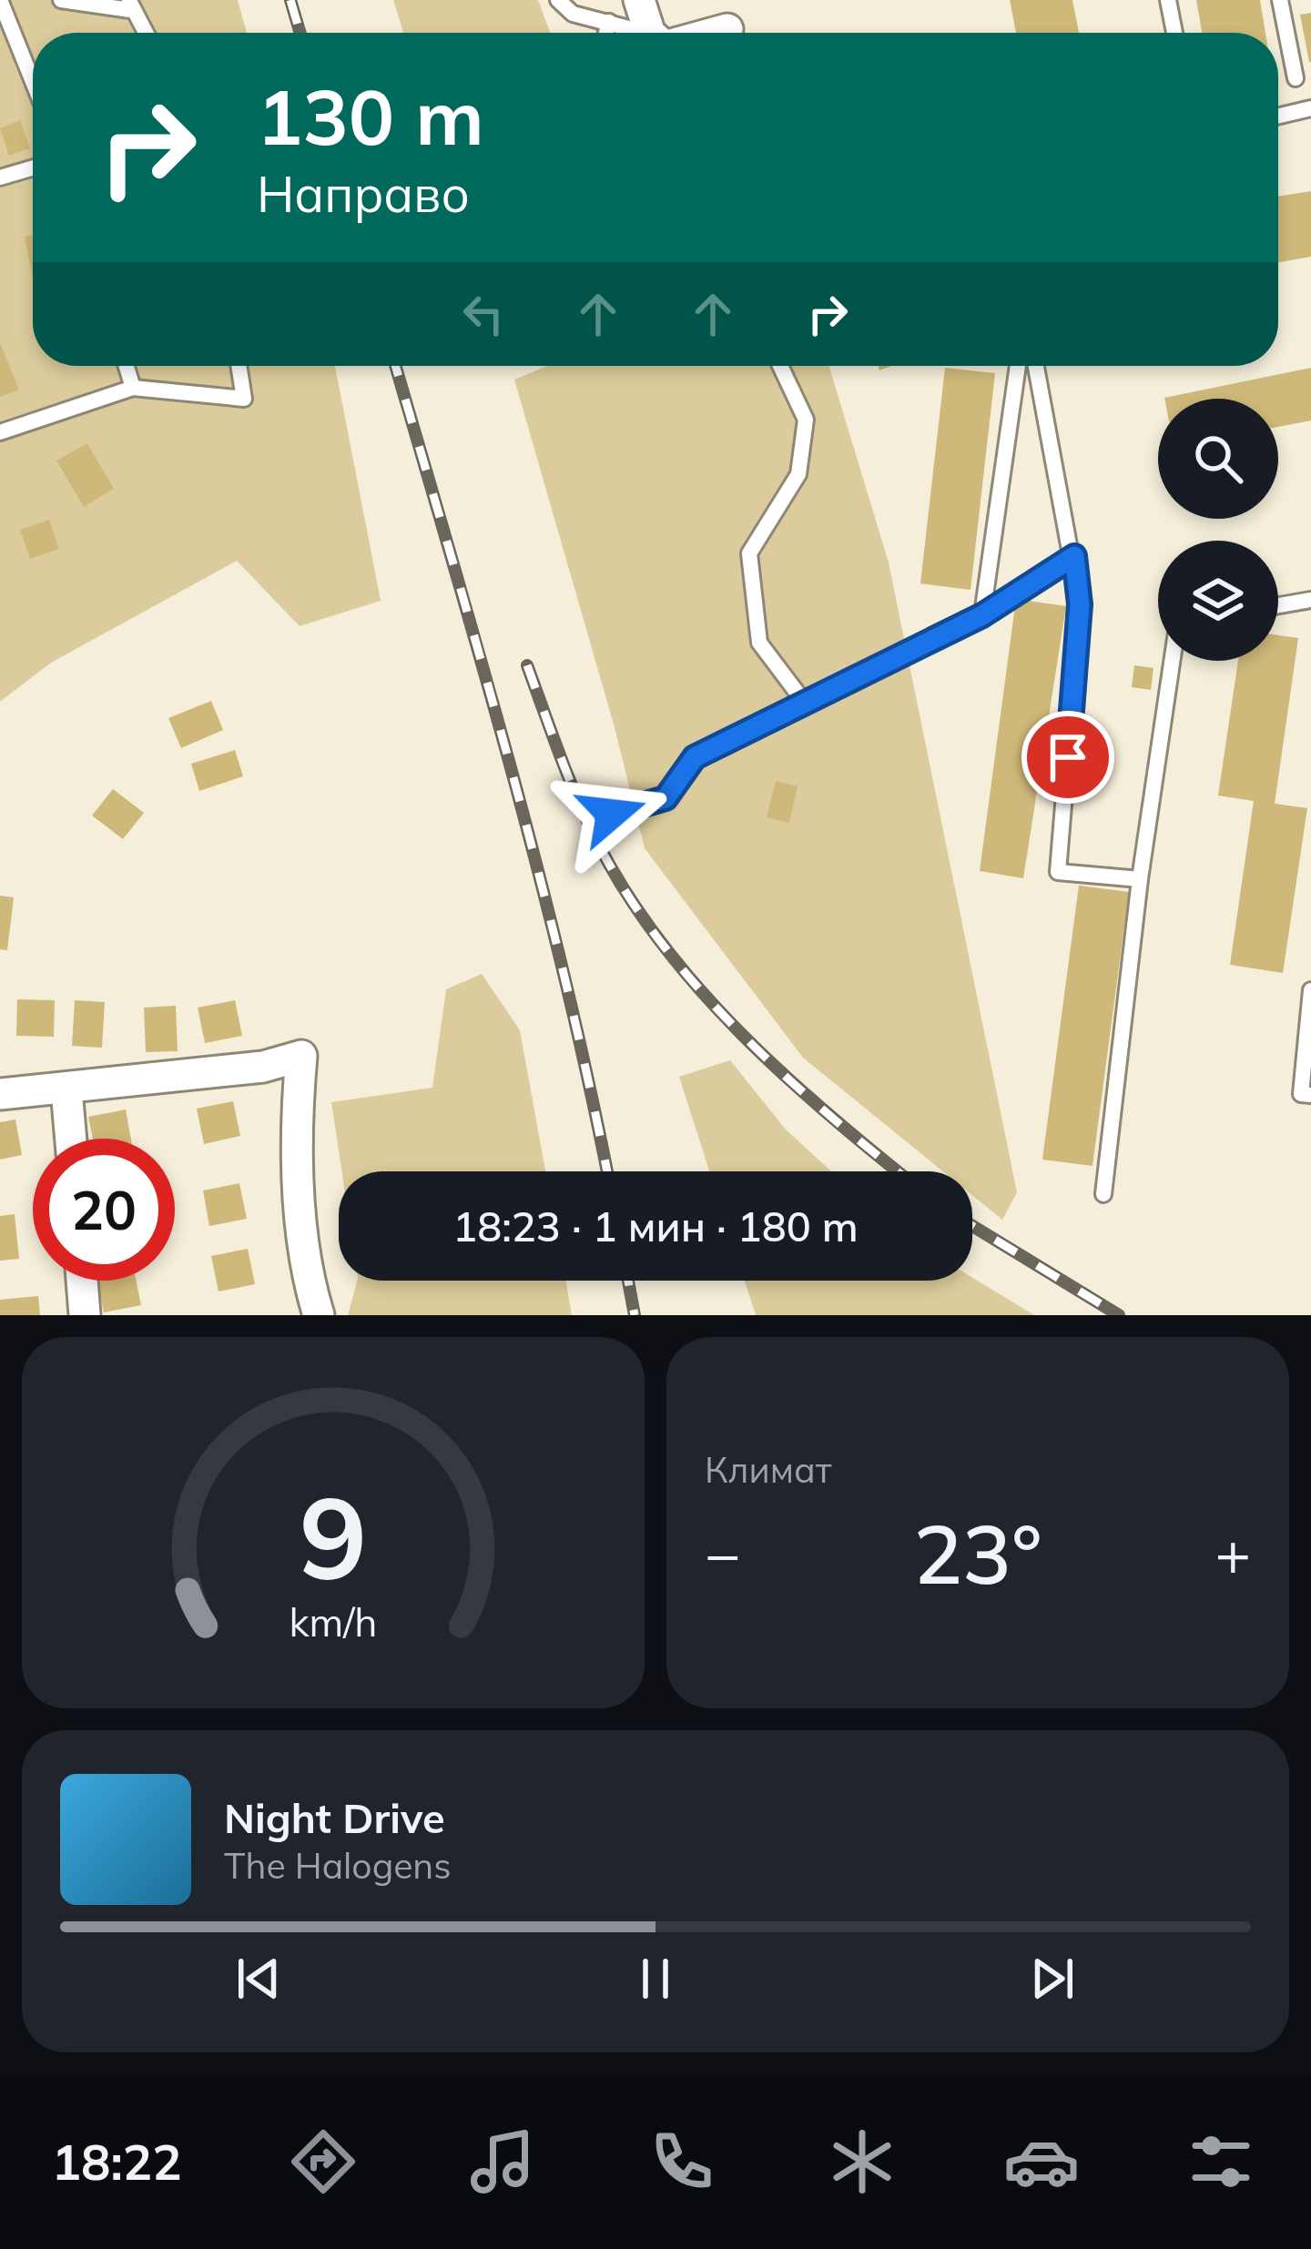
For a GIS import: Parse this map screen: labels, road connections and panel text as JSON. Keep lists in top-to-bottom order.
{
  "page": {
    "turn": ["130 m", "Направо"],
    "limit": "20",
    "trip": "18:23 · 1 мин · 180 m",
    "tile": "Климат",
    "heat": ["−", "23°", "+"],
    "song": ["Night Drive", "The Halogens"],
    "tabs": "18:22",
    "gauge": ["9", "km/h"]
  }
}
